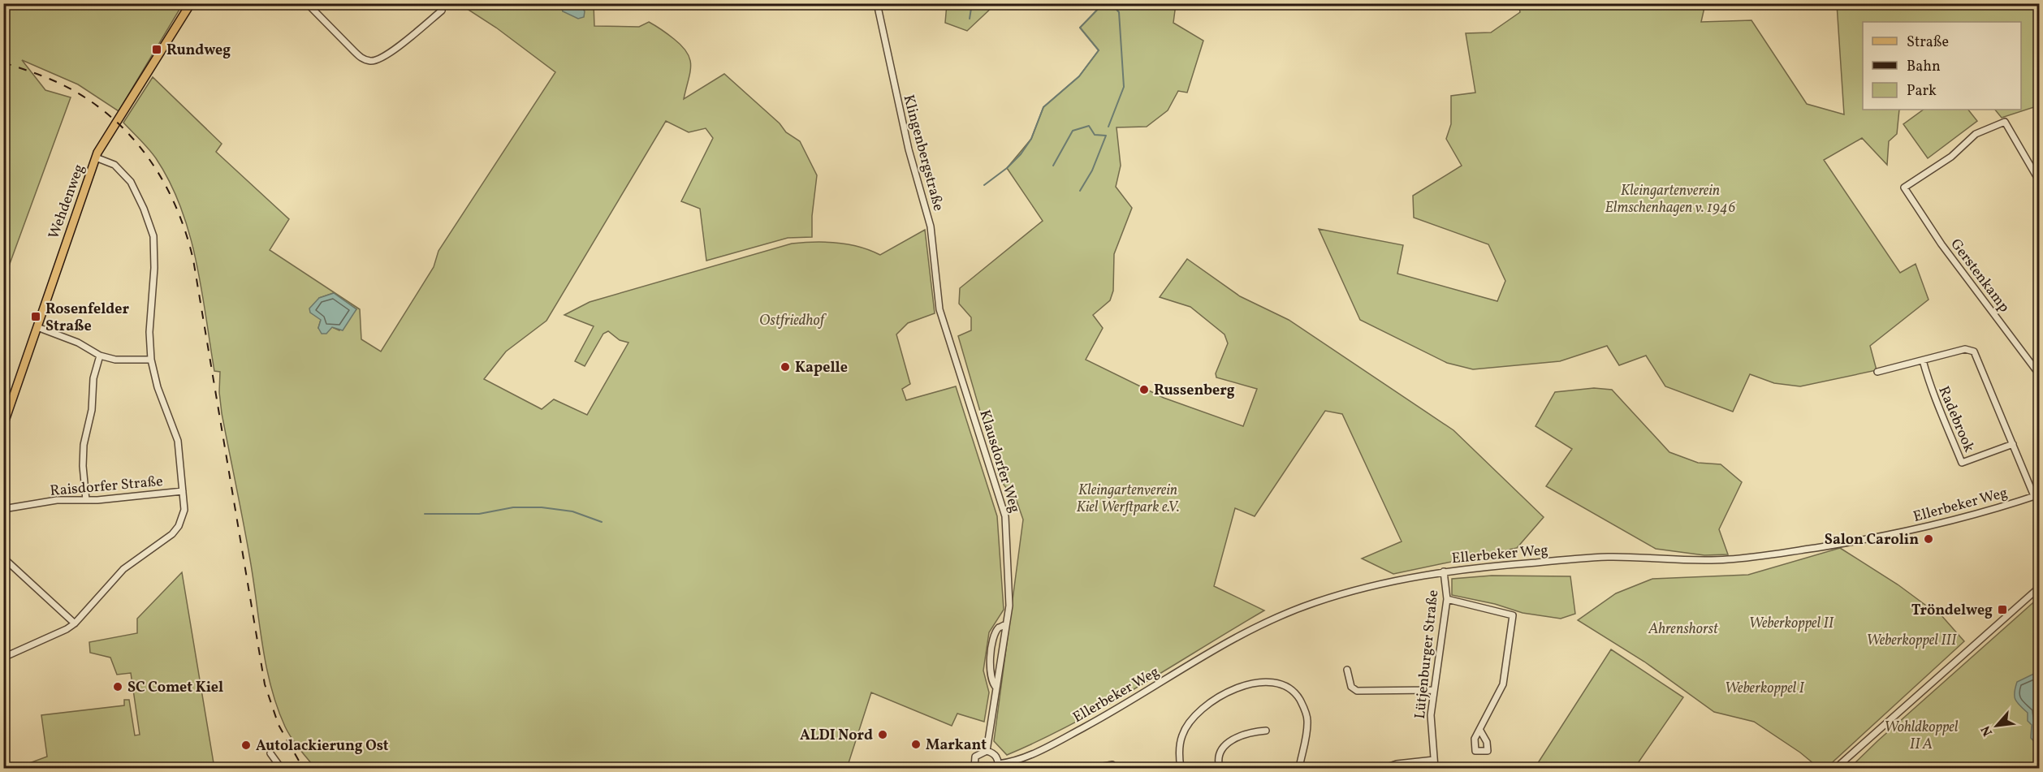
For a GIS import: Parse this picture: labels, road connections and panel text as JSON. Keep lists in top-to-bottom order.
{
  "streets": {
    "main road": ["Wehdenweg"],
    "street": [
      "Klingenbergstraße",
      "Gerstenkamp",
      "Radebrook",
      "Klausdorfer Weg",
      "Raisdorfer Straße",
      "Ellerbeker Weg",
      "Lütjenburger Straße"
    ]
  },
  "crossings": [
    ["Klingenbergstraße", "Klausdorfer Weg"],
    ["Ellerbeker Weg", "Lütjenburger Straße"]
  ],
  "parks": [
    "Kleingartenverein Elmschenhagen v. 1946",
    "Ostfriedhof",
    "Kleingartenverein Kiel Werftpark e.V.",
    "Weberkoppel II",
    "Ahrenshorst",
    "Weberkoppel III",
    "Weberkoppel I",
    "Wohldkoppel II A"
  ],
  "places": {
    "transit": ["Rundweg", "Rosenfelder Straße", "Tröndelweg"],
    "other": [
      "Kapelle",
      "Russenberg",
      "Salon Carolin",
      "SC Comet Kiel",
      "ALDI Nord",
      "Markant",
      "Autolackierung Ost"
    ]
  },
  "legend": ["Straße", "Bahn", "Park"],
  "north": "bottom left"
}
